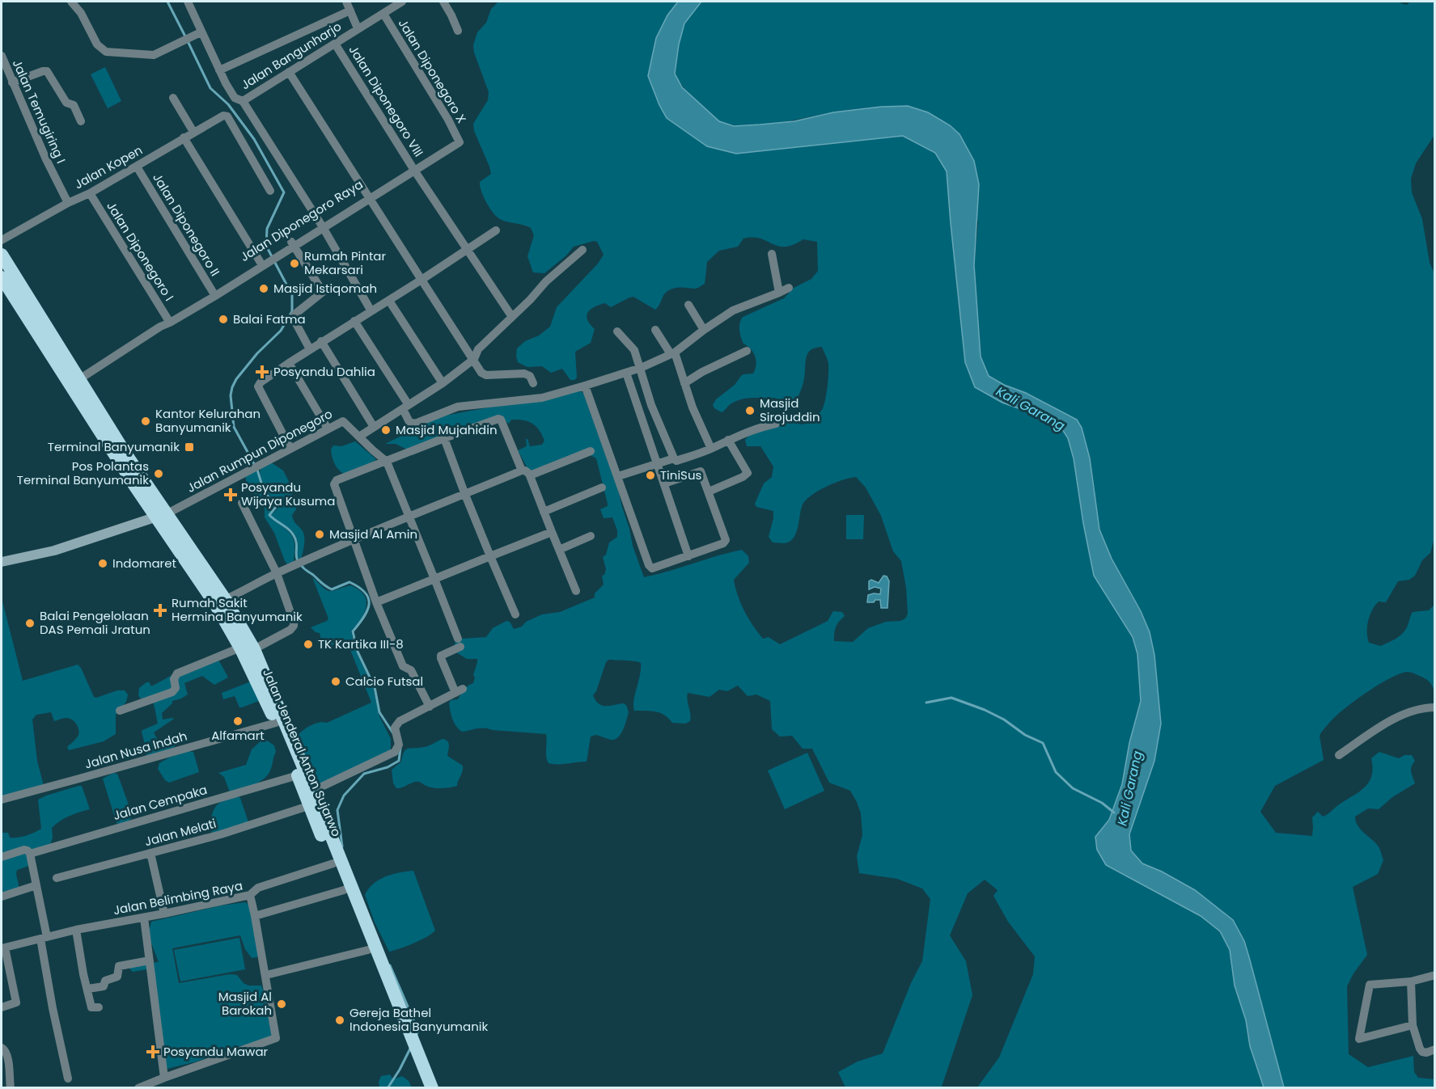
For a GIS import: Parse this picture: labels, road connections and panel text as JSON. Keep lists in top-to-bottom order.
{
  "streets": {
    "highway": ["Jalan Jenderal Anton Sujarwo"],
    "street": [
      "Jalan Bangunharjo",
      "Jalan Diponegoro X",
      "Jalan Diponegoro VIII",
      "Jalan Temugiring I",
      "Jalan Kopen",
      "Jalan Diponegoro Raya",
      "Jalan Diponegoro II",
      "Jalan Diponegoro I",
      "Jalan Rumpun Diponegoro",
      "Jalan Nusa Indah",
      "Jalan Cempaka",
      "Jalan Melati",
      "Jalan Belimbing Raya"
    ]
  },
  "crossings": [
    ["Jalan Bangunharjo", "Jalan Diponegoro X"],
    ["Jalan Bangunharjo", "Jalan Diponegoro VIII"],
    ["Jalan Diponegoro X", "Jalan Diponegoro Raya"],
    ["Jalan Diponegoro VIII", "Jalan Diponegoro Raya"],
    ["Jalan Temugiring I", "Jalan Kopen"],
    ["Jalan Kopen", "Jalan Diponegoro II"],
    ["Jalan Kopen", "Jalan Diponegoro I"],
    ["Jalan Diponegoro Raya", "Jalan Diponegoro II"],
    ["Jalan Diponegoro Raya", "Jalan Diponegoro I"],
    ["Jalan Diponegoro Raya", "Jalan Jenderal Anton Sujarwo"],
    ["Jalan Rumpun Diponegoro", "Jalan Jenderal Anton Sujarwo"],
    ["Jalan Nusa Indah", "Jalan Jenderal Anton Sujarwo"],
    ["Jalan Jenderal Anton Sujarwo", "Jalan Cempaka"],
    ["Jalan Jenderal Anton Sujarwo", "Jalan Melati"]
  ],
  "water": ["Kali Garang"],
  "places": {
    "other": [
      "Rumah Pintar Mekarsari",
      "Masjid Istiqomah",
      "Balai Fatma",
      "Masjid Sirojuddin",
      "Kantor Kelurahan Banyumanik",
      "Masjid Mujahidin",
      "Pos Polantas Terminal Banyumanik",
      "TiniSus",
      "Masjid Al Amin",
      "Indomaret",
      "Balai Pengelolaan DAS Pemali Jratun",
      "TK Kartika III-8",
      "Calcio Futsal",
      "Alfamart",
      "Masjid Al Barokah",
      "Gereja Bathel Indonesia Banyumanik"
    ],
    "health": [
      "Posyandu Dahlia",
      "Posyandu Wijaya Kusuma",
      "Rumah Sakit Hermina Banyumanik",
      "Posyandu Mawar"
    ],
    "transit": ["Terminal Banyumanik"]
  }
}
